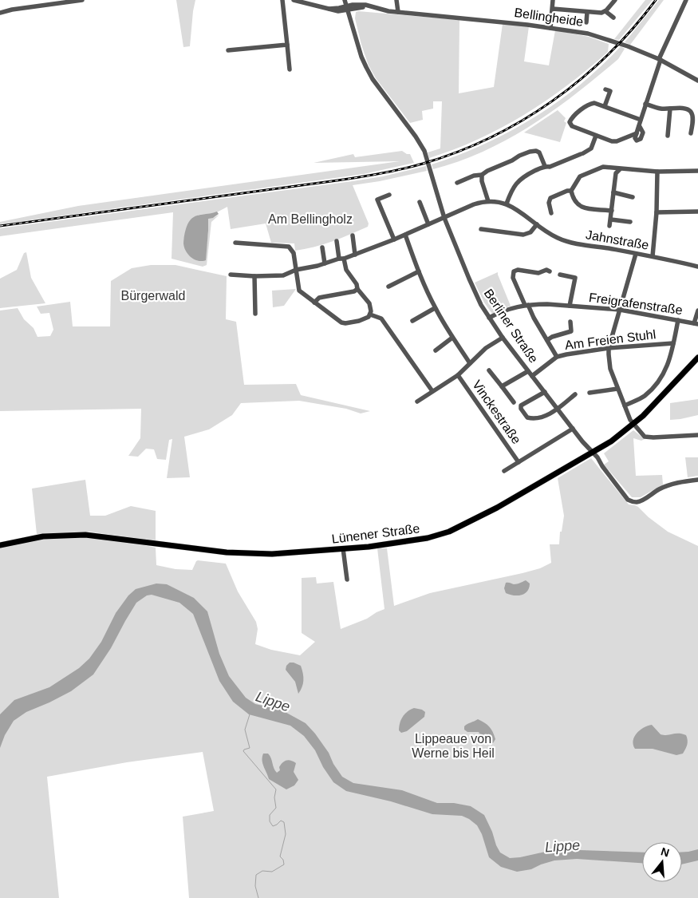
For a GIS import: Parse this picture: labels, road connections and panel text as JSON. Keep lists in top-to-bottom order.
{
  "streets": {
    "main road": ["Lünener Straße"],
    "street": [
      "Bellingheide",
      "Jahnstraße",
      "Freigrafenstraße",
      "Berliner Straße",
      "Am Freien Stuhl",
      "Vinckestraße"
    ]
  },
  "crossings": [
    ["Bellingheide", "Berliner Straße"],
    ["Jahnstraße", "Berliner Straße"],
    ["Freigrafenstraße", "Berliner Straße"],
    ["Berliner Straße", "Am Freien Stuhl"],
    ["Berliner Straße", "Lünener Straße"]
  ],
  "water": ["Lippe"],
  "parks": ["Am Bellingholz", "Bürgerwald", "Lippeaue von Werne bis Heil"],
  "north": "top"
}
